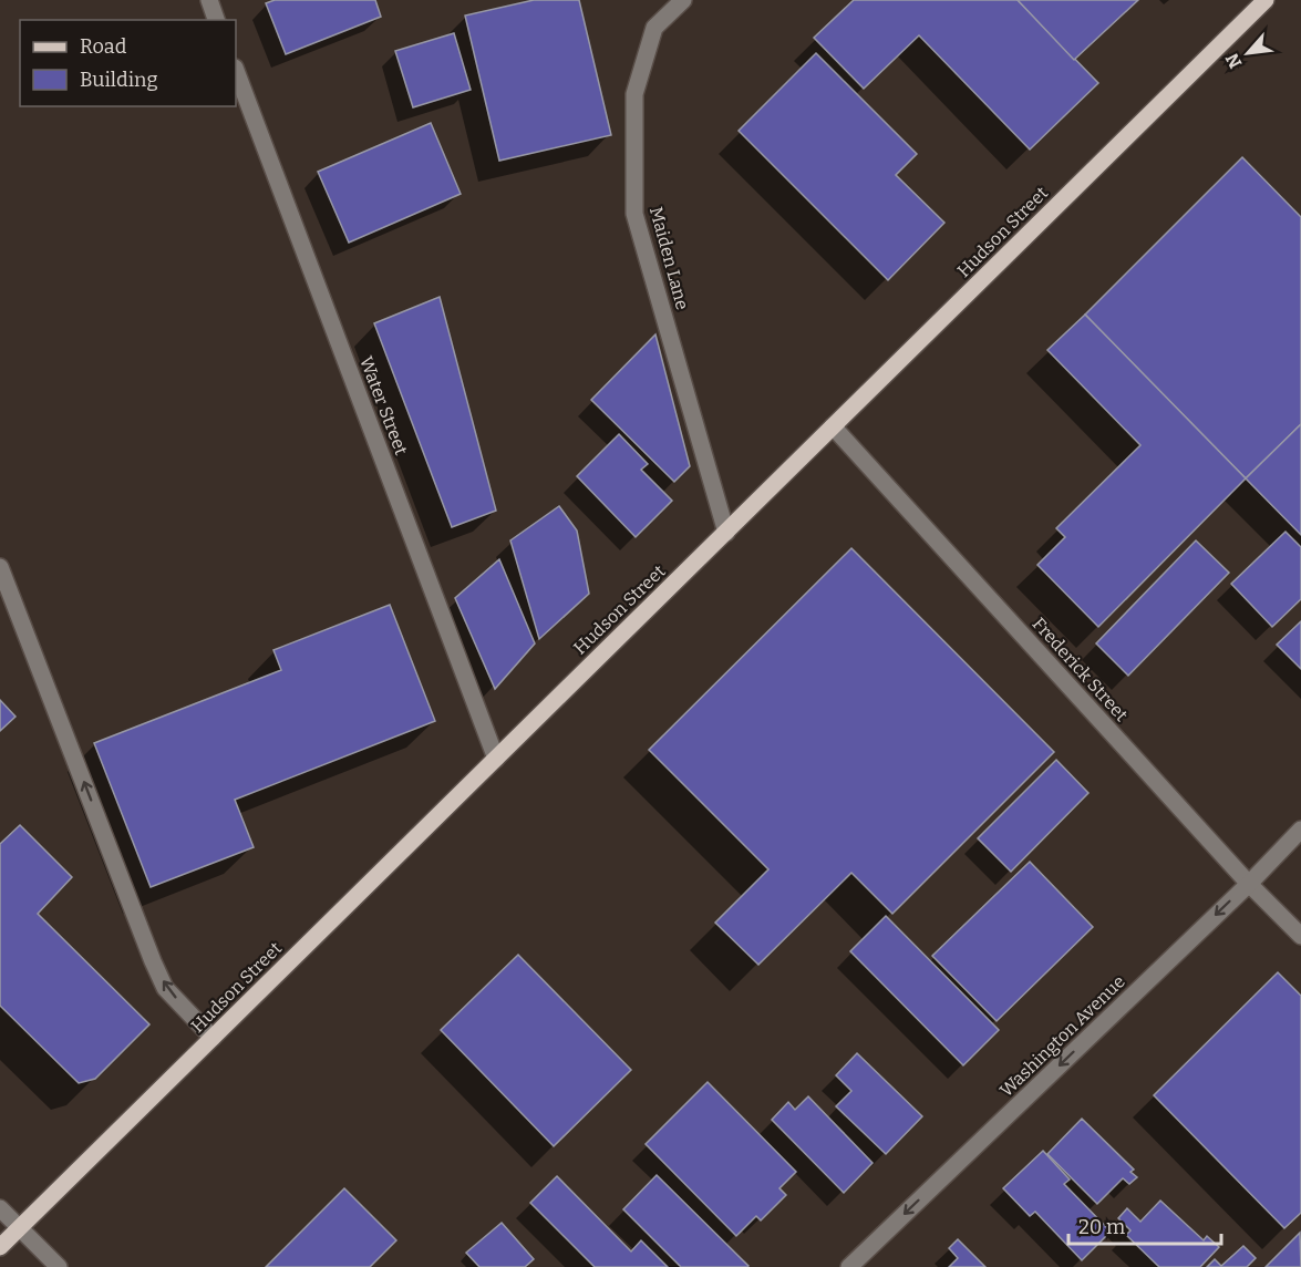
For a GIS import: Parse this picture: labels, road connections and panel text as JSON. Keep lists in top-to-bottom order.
{
  "streets": {
    "main road": ["Hudson Street"],
    "street": [
      "Maiden Lane",
      "Water Street",
      "Frederick Street",
      "Washington Avenue"
    ]
  },
  "crossings": [
    ["Hudson Street", "Maiden Lane"],
    ["Hudson Street", "Water Street"],
    ["Hudson Street", "Frederick Street"],
    ["Frederick Street", "Washington Avenue"]
  ],
  "one_way": ["Washington Avenue"],
  "legend": ["Road", "Building"],
  "scale_bar": "20 m",
  "north": "bottom left"
}
